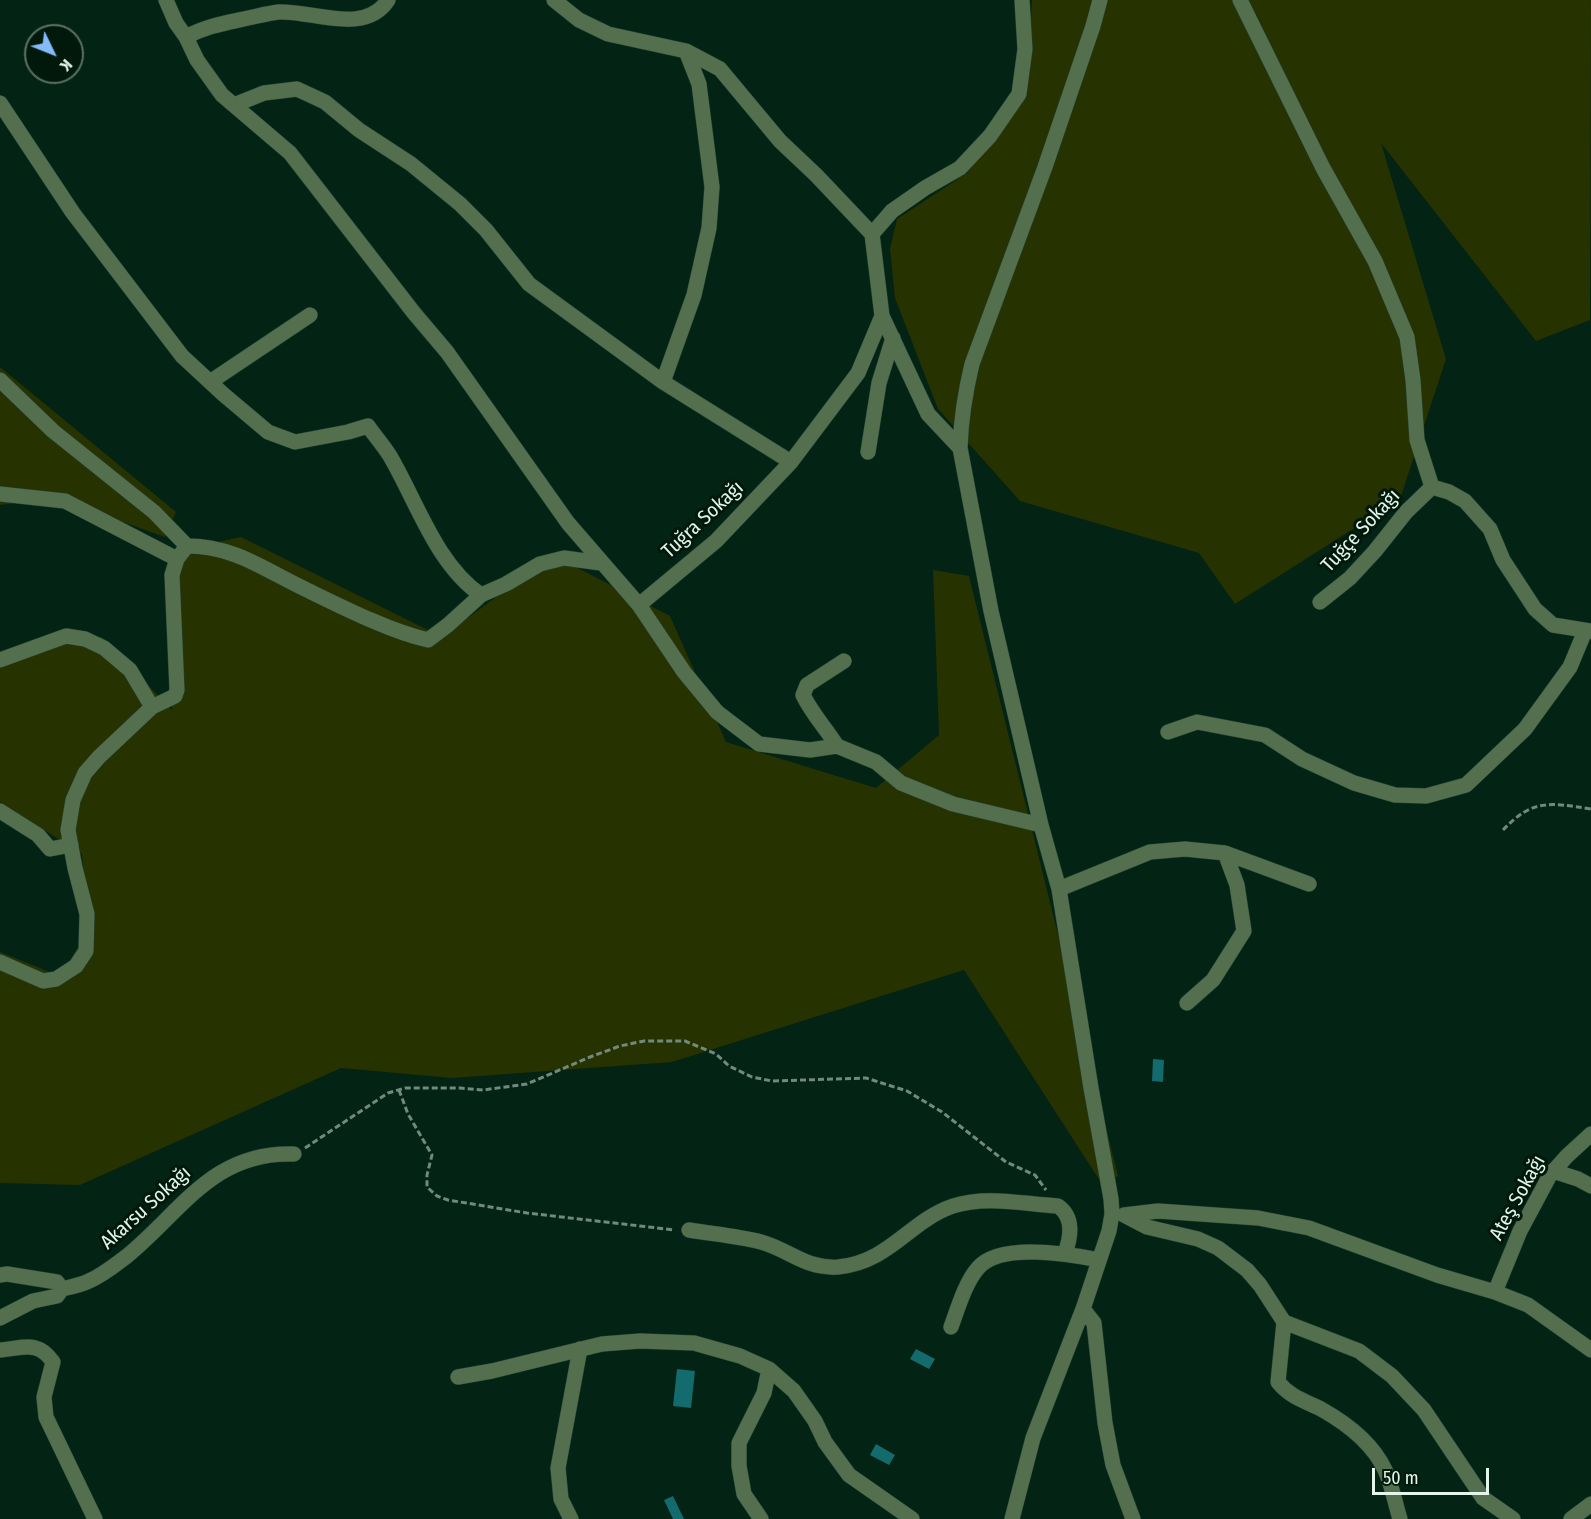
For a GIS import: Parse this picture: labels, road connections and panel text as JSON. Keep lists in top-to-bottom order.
{
  "streets": {
    "street": [
      "Tuğra Sokağı",
      "Tuğçe Sokağı",
      "Ateş Sokağı",
      "Akarsu Sokağı"
    ]
  },
  "scale_bar": "50 m",
  "north": "bottom right"
}
